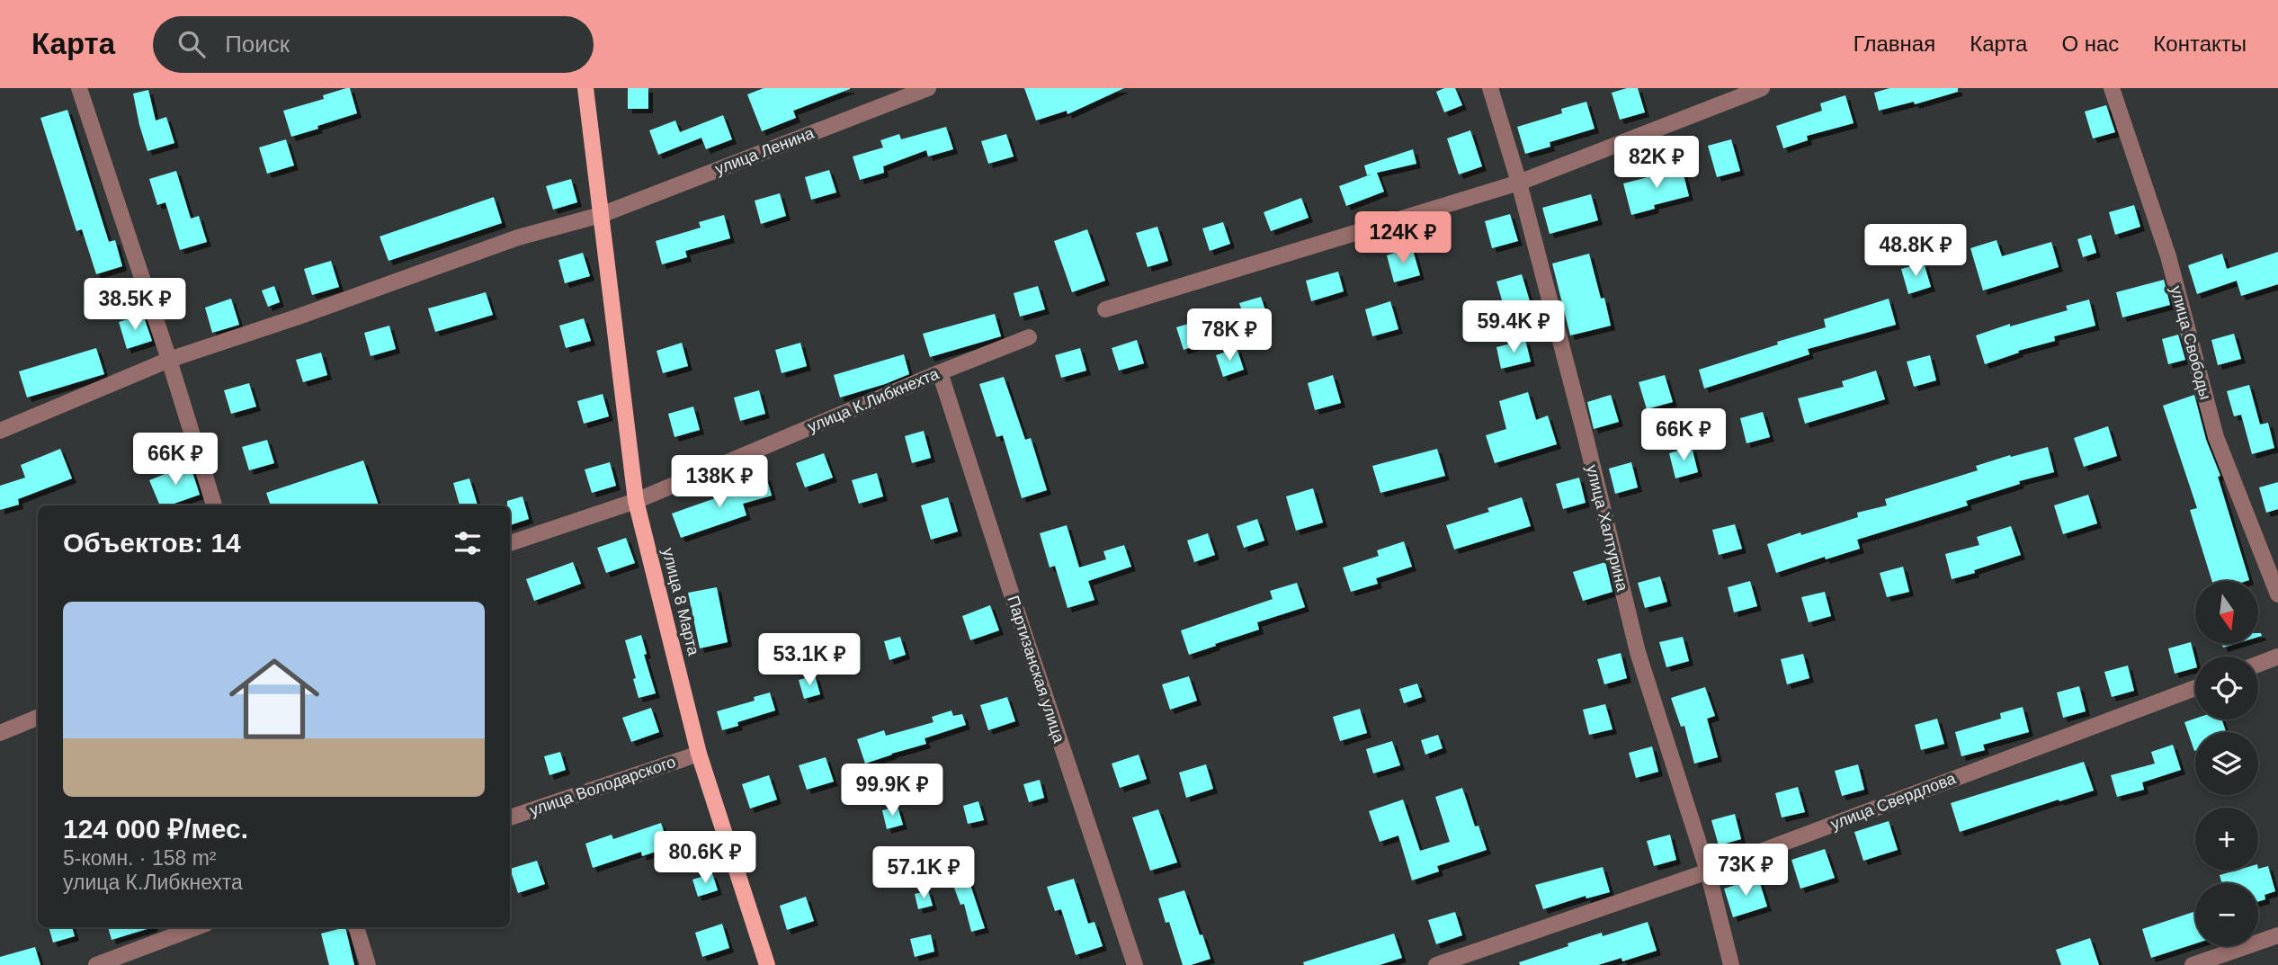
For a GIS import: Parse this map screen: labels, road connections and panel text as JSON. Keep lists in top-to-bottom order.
{
  "streets": {
    "main road": ["улица 8 Марта"],
    "street": [
      "улица Ленина",
      "улица Свободы",
      "улица К.Либкнехта",
      "улица Халтурина",
      "Партизанская улица",
      "улица Володарского",
      "улица Свердлова"
    ]
  },
  "crossings": [
    ["улица Ленина", "улица 8 Марта"],
    ["улица К.Либкнехта", "улица 8 Марта"],
    ["улица К.Либкнехта", "Партизанская улица"],
    ["улица Халтурина", "улица Свердлова"],
    ["улица 8 Марта", "улица Володарского"]
  ],
  "north": "bottom",
  "page": {
    "header": "Карта",
    "search": "Поиск",
    "nav": [
      "Главная",
      "Карта",
      "О нас",
      "Контакты"
    ],
    "price": [
      "82K ₽",
      "124K ₽",
      "48.8K ₽",
      "38.5K ₽",
      "59.4K ₽",
      "78K ₽",
      "66K ₽",
      "66K ₽",
      "138K ₽",
      "53.1K ₽",
      "99.9K ₽",
      "80.6K ₽",
      "73K ₽",
      "57.1K ₽"
    ],
    "heading": "Объектов: 14",
    "map_buttons": ["+", "−"],
    "list": [
      {
        "name": "124 000 ₽/мес.",
        "note": "5-комн. · 158 m² · улица К.Либкнехта"
      }
    ]
  }
}
